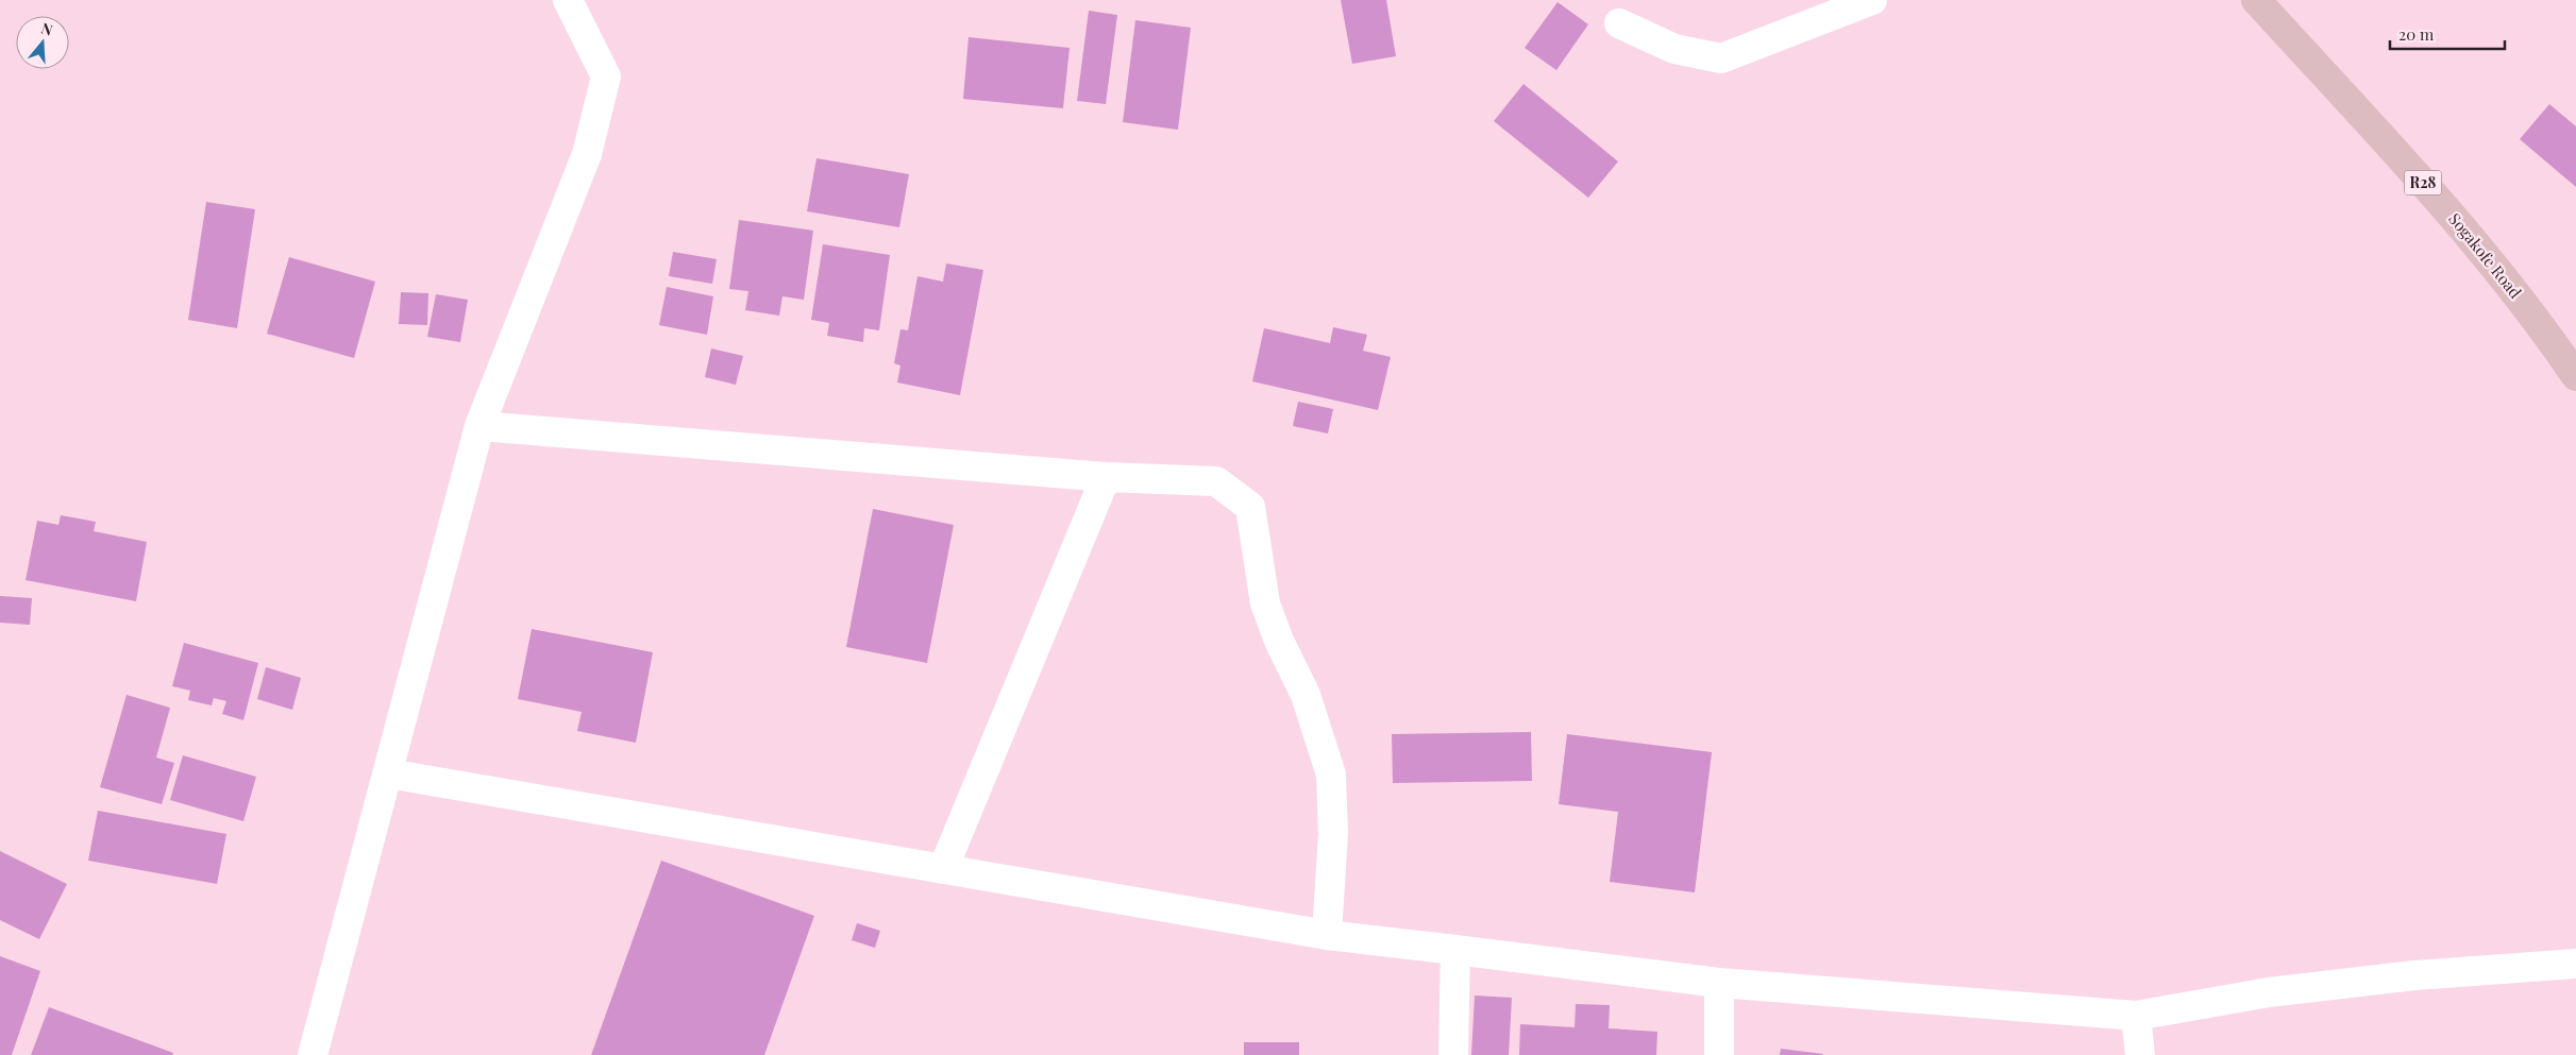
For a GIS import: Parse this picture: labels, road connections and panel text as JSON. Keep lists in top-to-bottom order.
{
  "streets": {
    "main road": ["R28", "Sogakofe Road"]
  },
  "scale_bar": "20 m",
  "north": "top"
}
